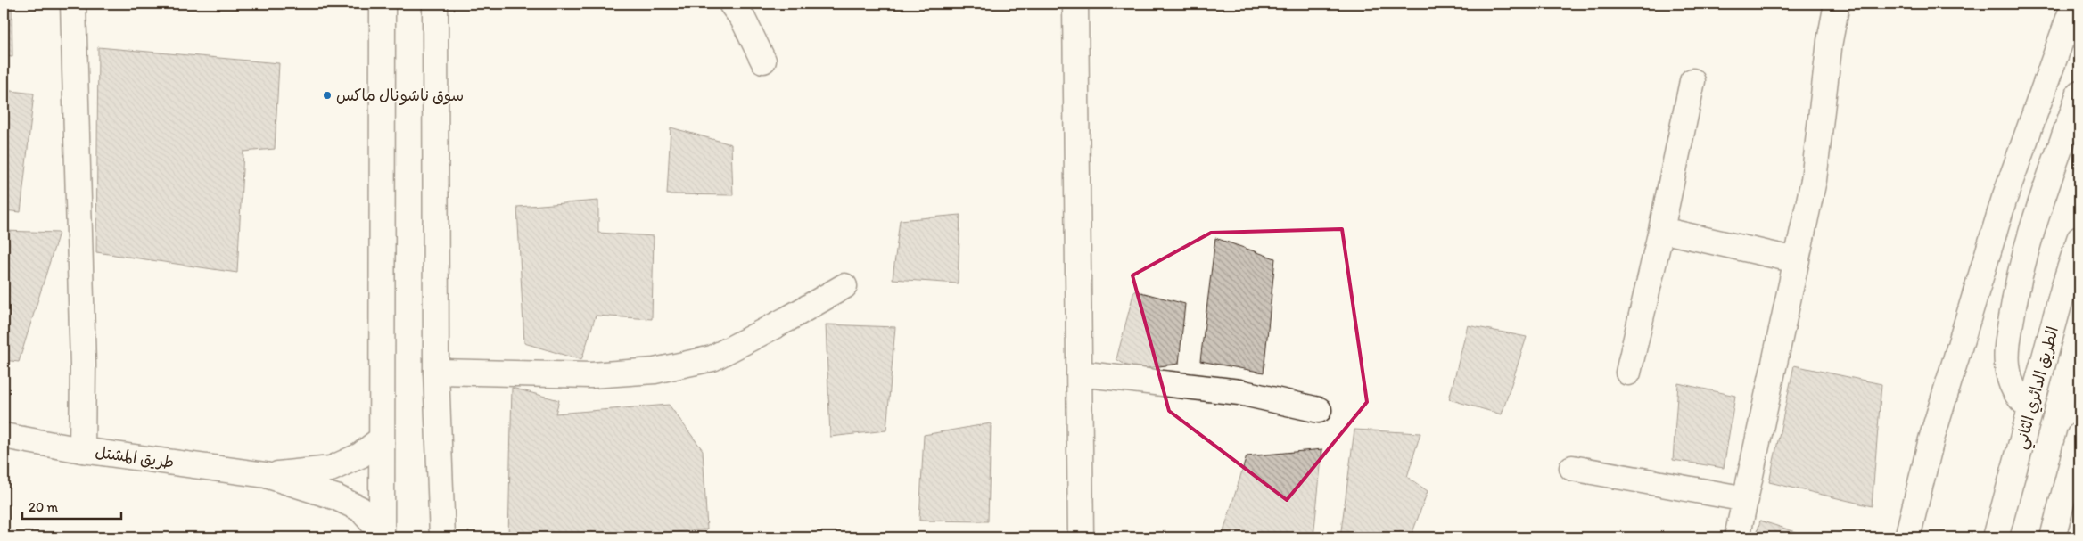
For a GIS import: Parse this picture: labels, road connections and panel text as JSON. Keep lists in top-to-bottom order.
{
  "streets": {
    "main road": ["الطريق الدائري الثاني", "طريق المشتل"]
  },
  "places": ["سوق ناشونال ماكس"],
  "scale_bar": "20 m"
}
